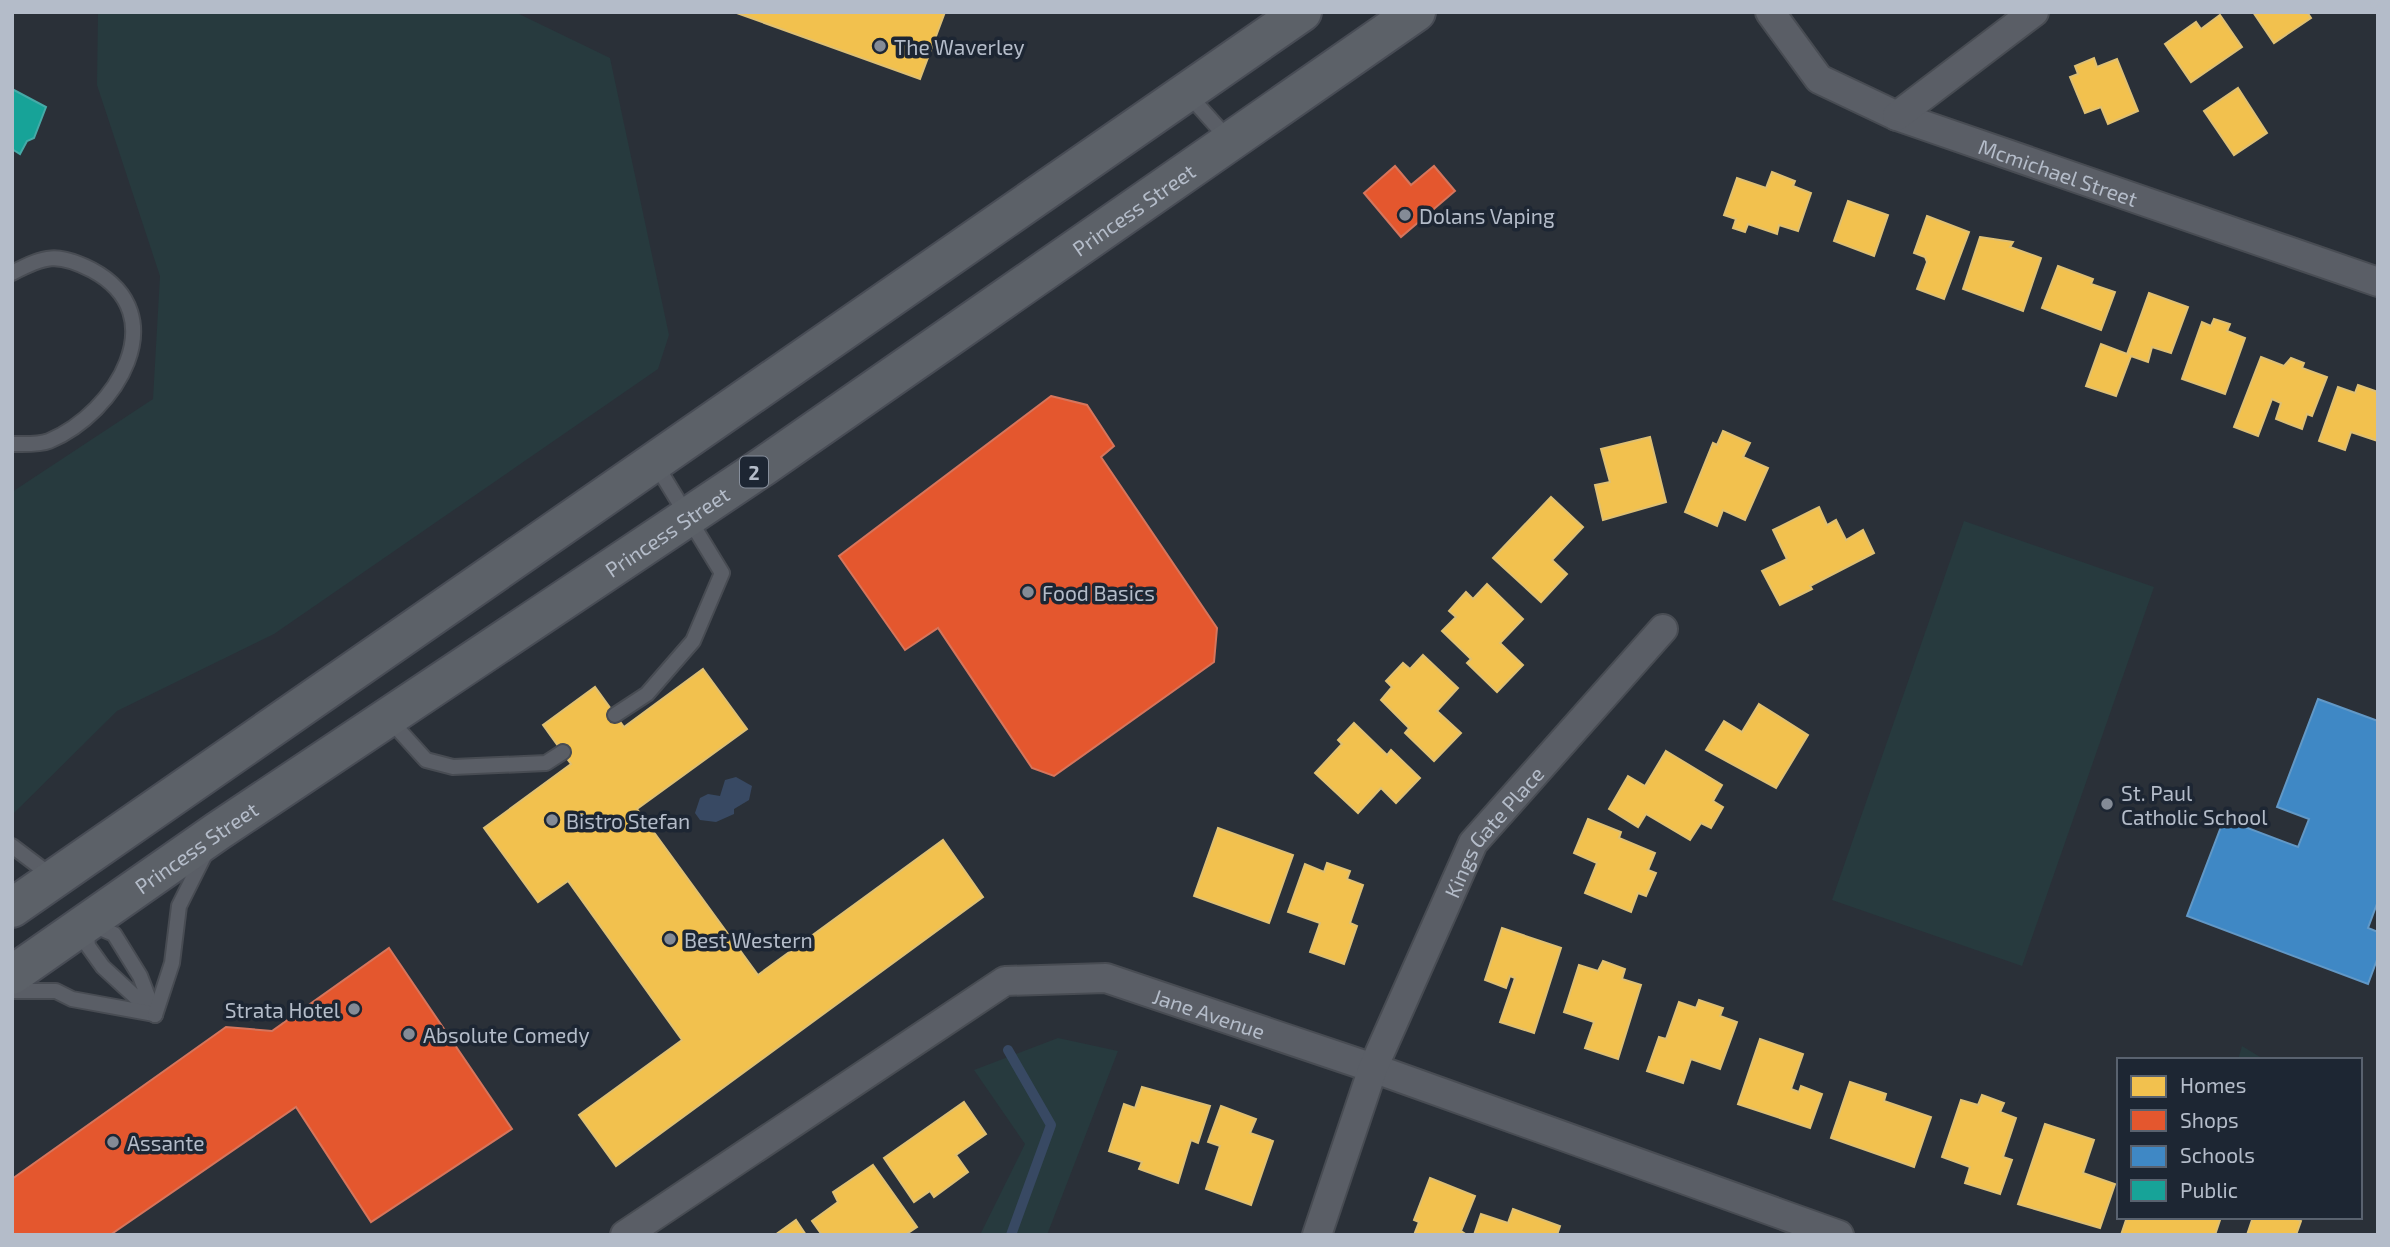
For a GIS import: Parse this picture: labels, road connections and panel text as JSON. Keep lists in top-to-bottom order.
{
  "streets": {
    "main road": ["Princess Street", "2"],
    "street": ["Mcmichael Street", "Kings Gate Place", "Jane Avenue"]
  },
  "crossings": [
    ["Kings Gate Place", "Jane Avenue"]
  ],
  "places": [
    "The Waverley",
    "Dolans Vaping",
    "Food Basics",
    "St. Paul Catholic School",
    "Bistro Stefan",
    "Best Western",
    "Strata Hotel",
    "Absolute Comedy",
    "Assante"
  ],
  "legend": [
    "Homes",
    "Shops",
    "Schools",
    "Public"
  ]
}
